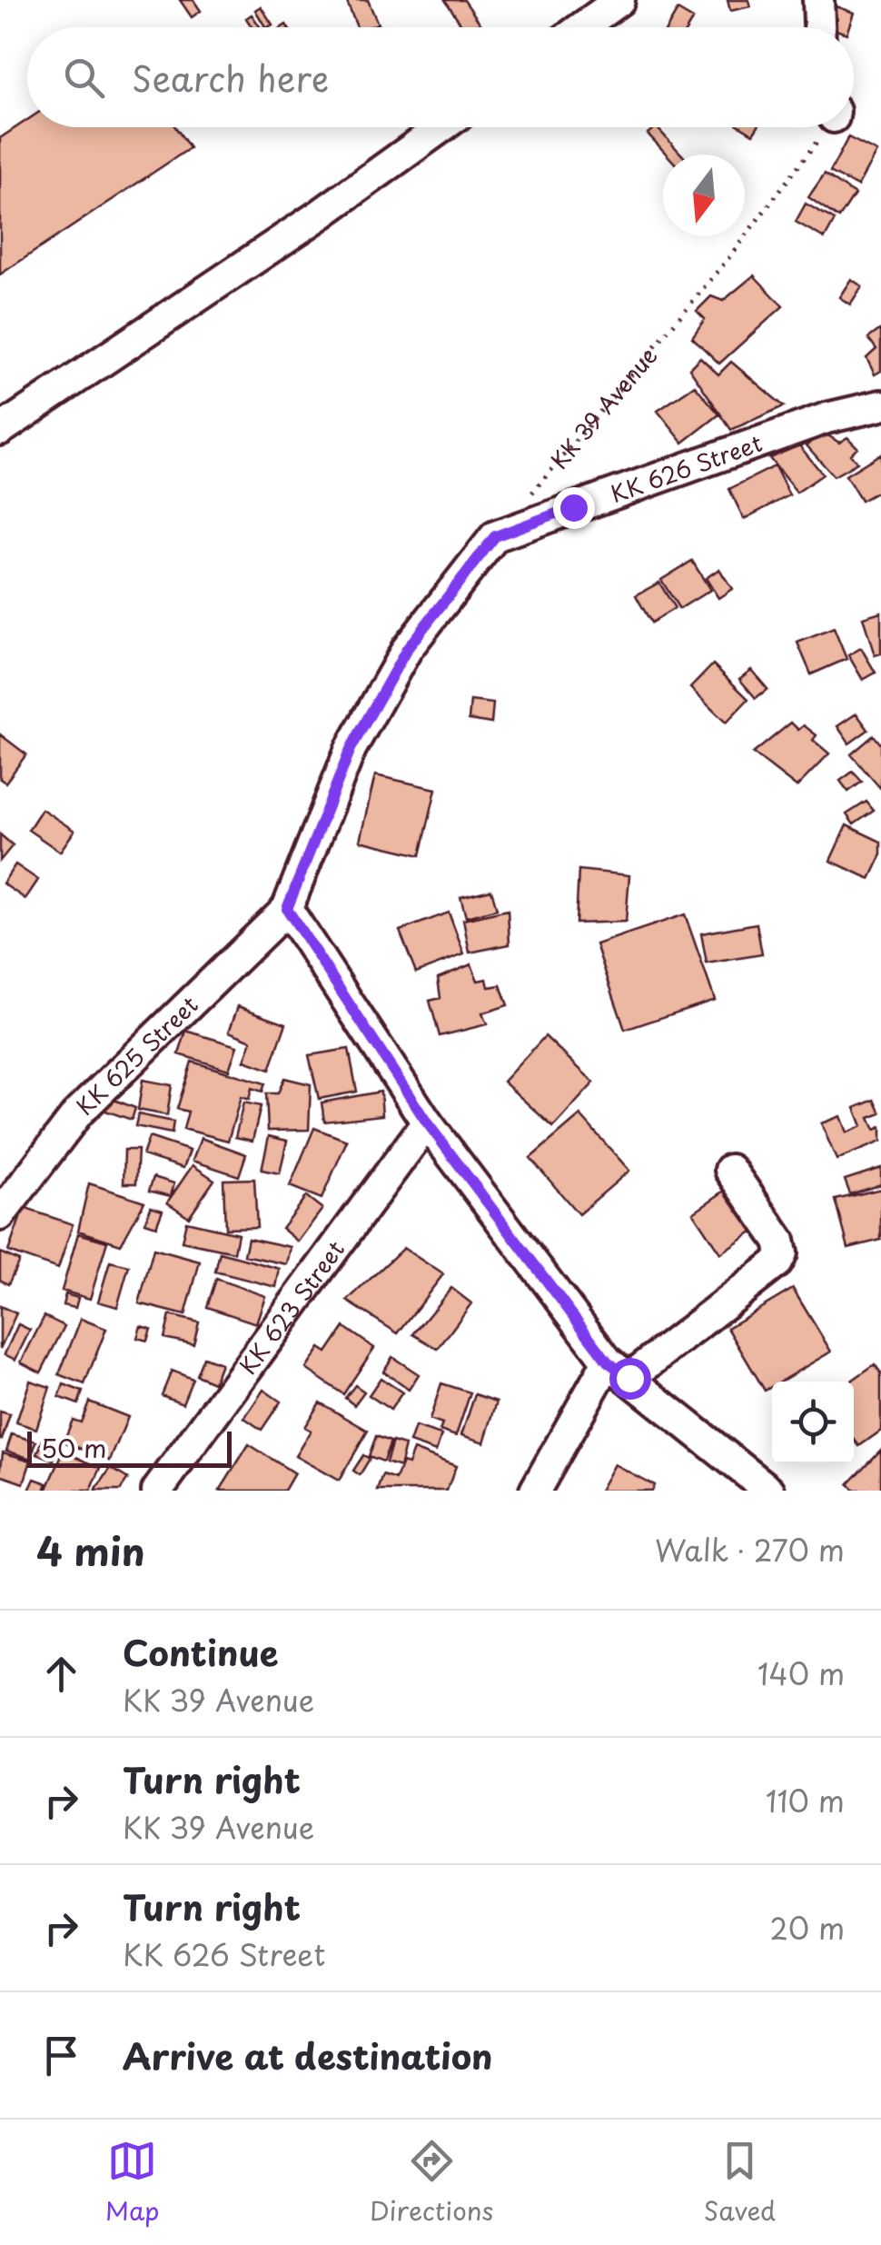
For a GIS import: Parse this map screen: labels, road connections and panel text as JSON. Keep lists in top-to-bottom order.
{
  "streets": {
    "street": ["KK 626 Street", "KK 625 Street", "KK 623 Street"],
    "path": ["KK 39 Avenue"]
  },
  "crossings": [
    ["KK 626 Street", "KK 625 Street"]
  ],
  "scale_bar": "50 m",
  "north": "bottom",
  "page": {
    "search": "Search here",
    "scale": "50 m",
    "heading": ["4 min", "Walk · 270 m"],
    "list": [
      ["Continue", "KK 39 Avenue", "140 m"],
      ["Turn right", "KK 39 Avenue", "110 m"],
      ["Turn right", "KK 626 Street", "20 m"],
      "Arrive at destination"
    ],
    "nav": ["Map", "Directions", "Saved"]
  }
}
